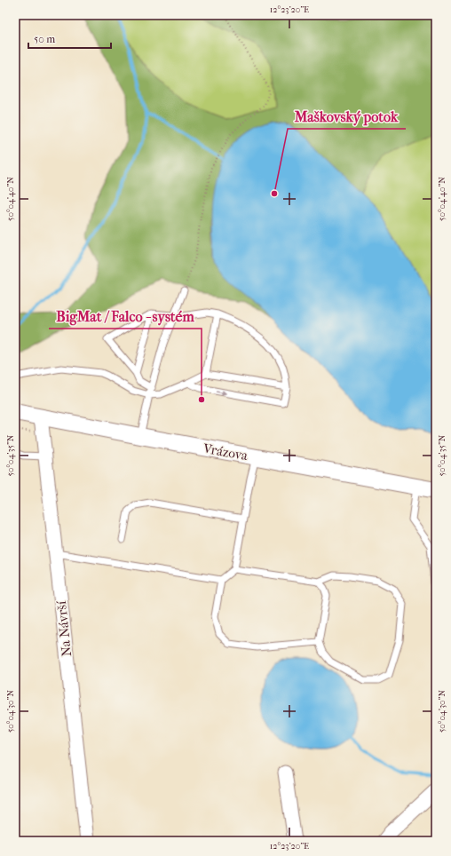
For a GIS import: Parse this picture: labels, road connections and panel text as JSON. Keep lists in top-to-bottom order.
{
  "streets": {
    "street": ["Vrázova", "Na Návrší"]
  },
  "crossings": [
    ["Vrázova", "Na Návrší"]
  ],
  "places": ["Maškovský potok", "BigMat / Falco - systém"],
  "scale_bar": "50 m",
  "coordinates": [
    "12°23'20\"E",
    "50°04'40\"N",
    "50°04'35\"N",
    "50°04'30\"N"
  ]
}
